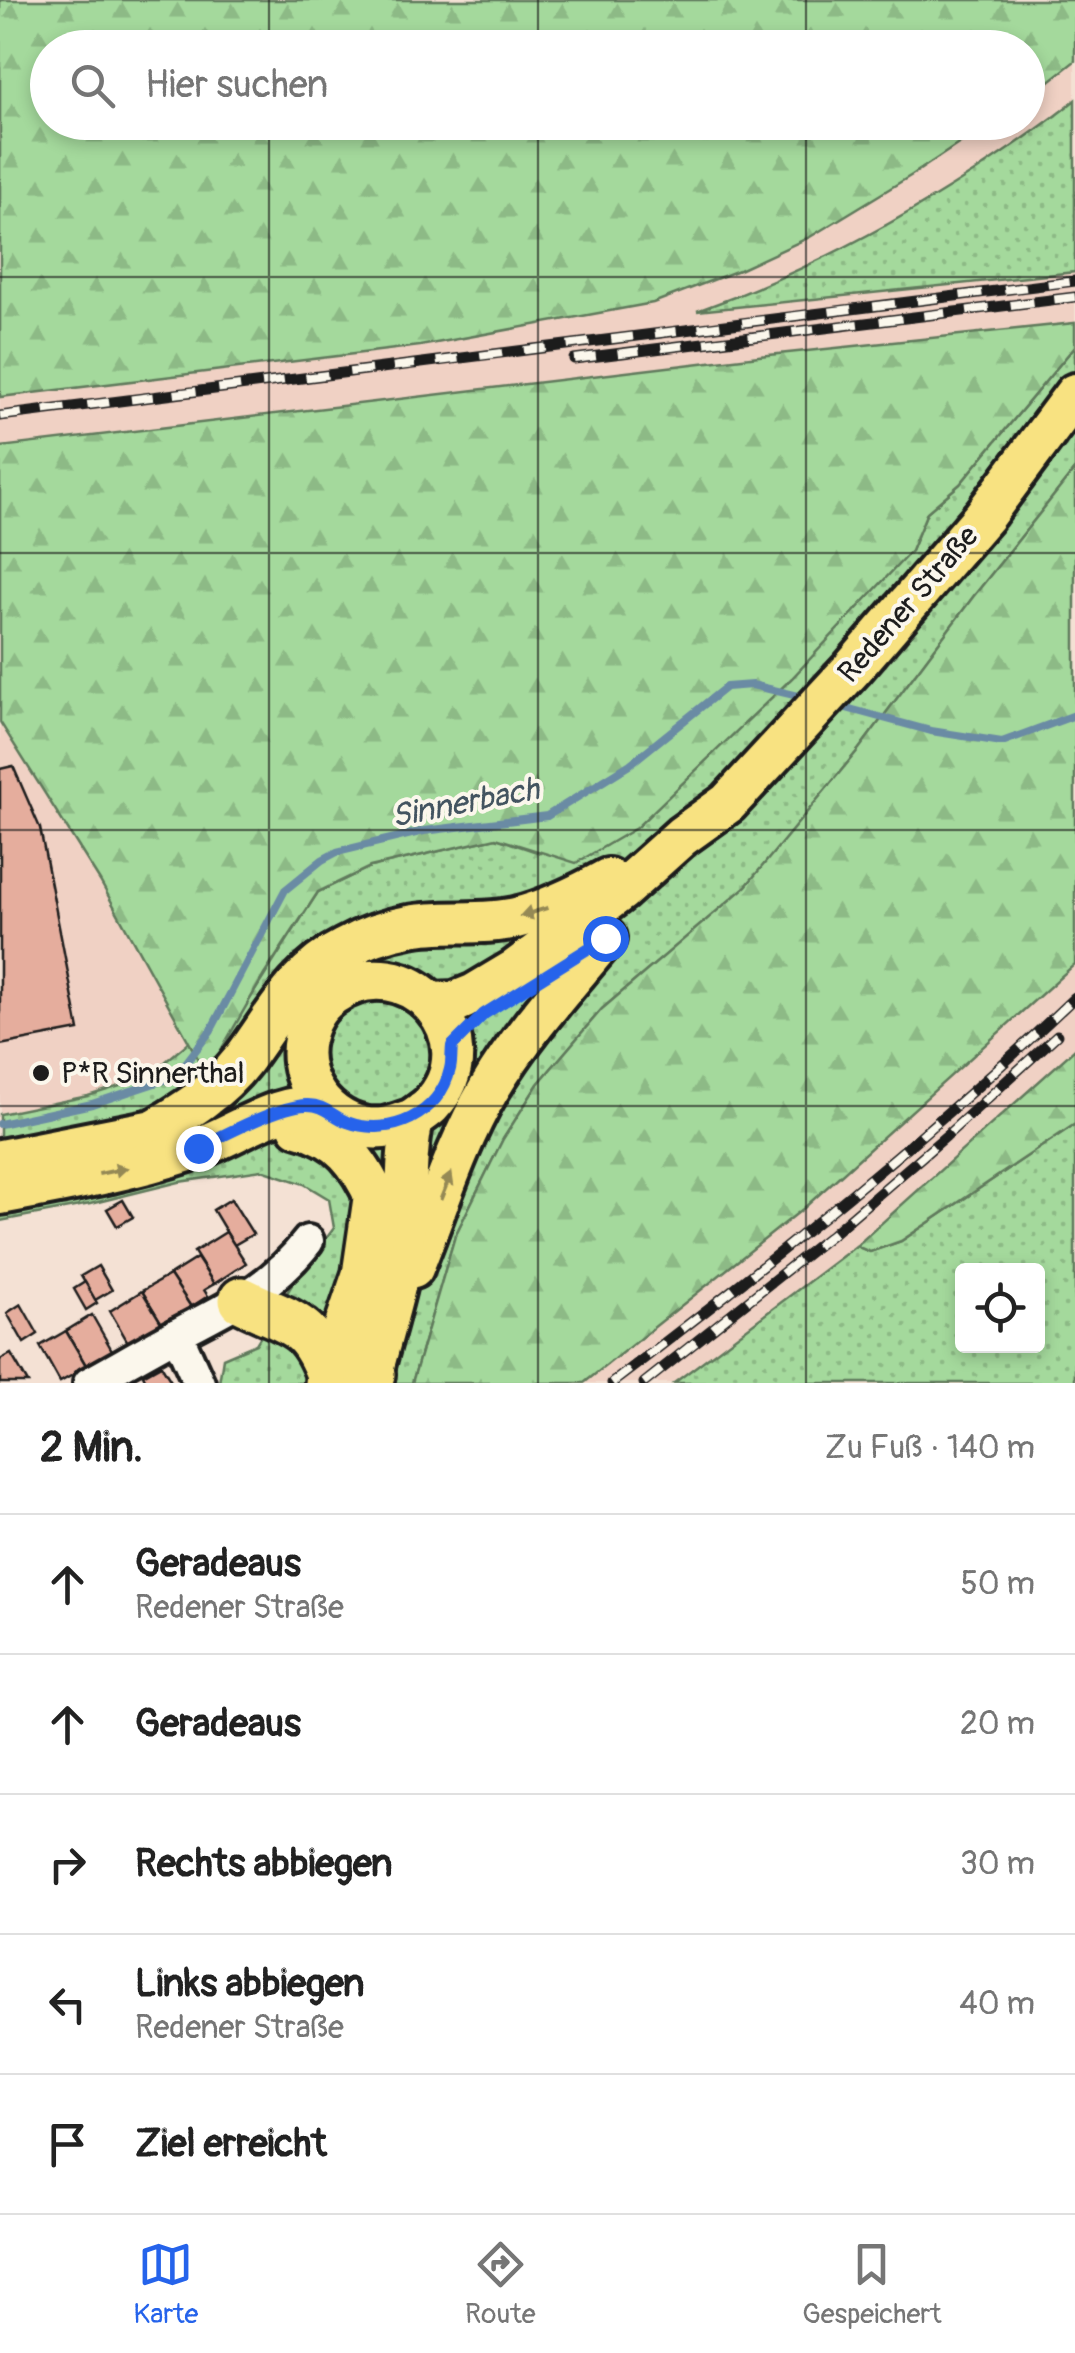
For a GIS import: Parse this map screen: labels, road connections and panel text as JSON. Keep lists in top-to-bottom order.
{
  "streets": {
    "main road": ["Redener Straße"]
  },
  "water": ["Sinnerbach"],
  "places": ["P*R Sinnerthal"],
  "page": {
    "search": "Hier suchen",
    "heading": ["2 Min.", "Zu Fuß · 140 m"],
    "list": [
      ["Geradeaus", "Redener Straße", "50 m"],
      ["Geradeaus", "20 m"],
      ["Rechts abbiegen", "30 m"],
      ["Links abbiegen", "Redener Straße", "40 m"],
      "Ziel erreicht"
    ],
    "nav": ["Karte", "Route", "Gespeichert"]
  }
}
